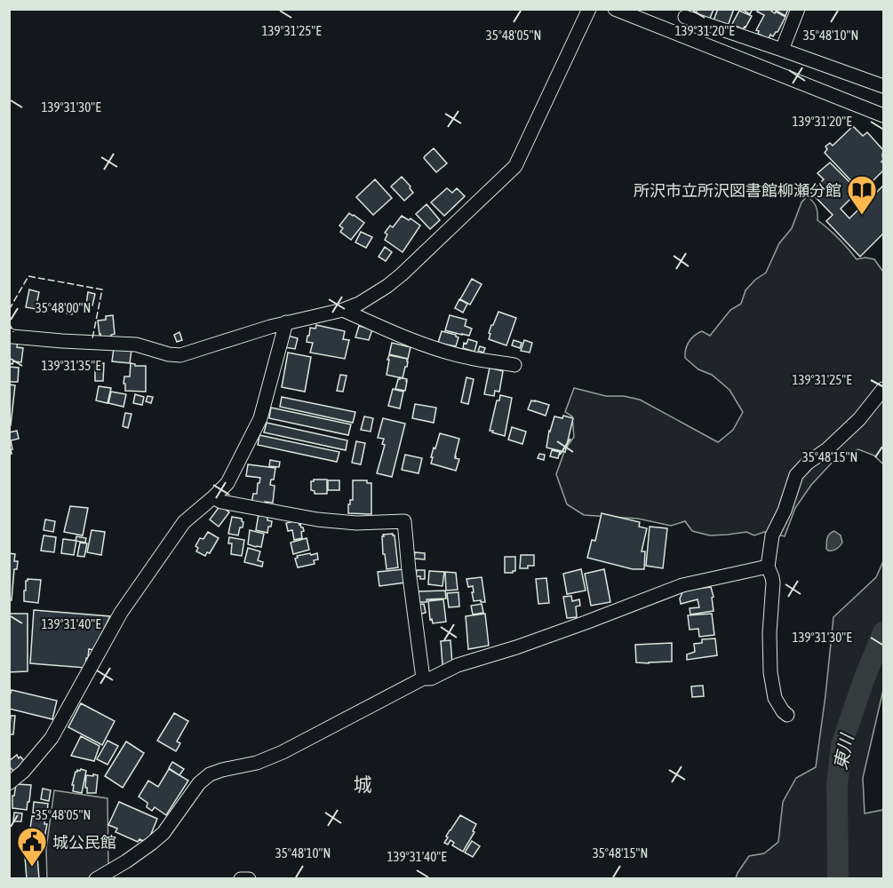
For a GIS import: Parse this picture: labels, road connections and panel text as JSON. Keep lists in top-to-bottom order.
{
  "districts": ["城"],
  "water": ["東川"],
  "places": {
    "library": ["所沢市立所沢図書館柳瀬分館"],
    "public building": ["城公民館"]
  },
  "coordinates": [
    "139°31'25\"E",
    "139°31'20\"E",
    "35°48'05\"N",
    "35°48'10\"N",
    "139°31'30\"E",
    "35°48'00\"N",
    "139°31'35\"E",
    "35°48'15\"N",
    "139°31'40\"E"
  ]
}
